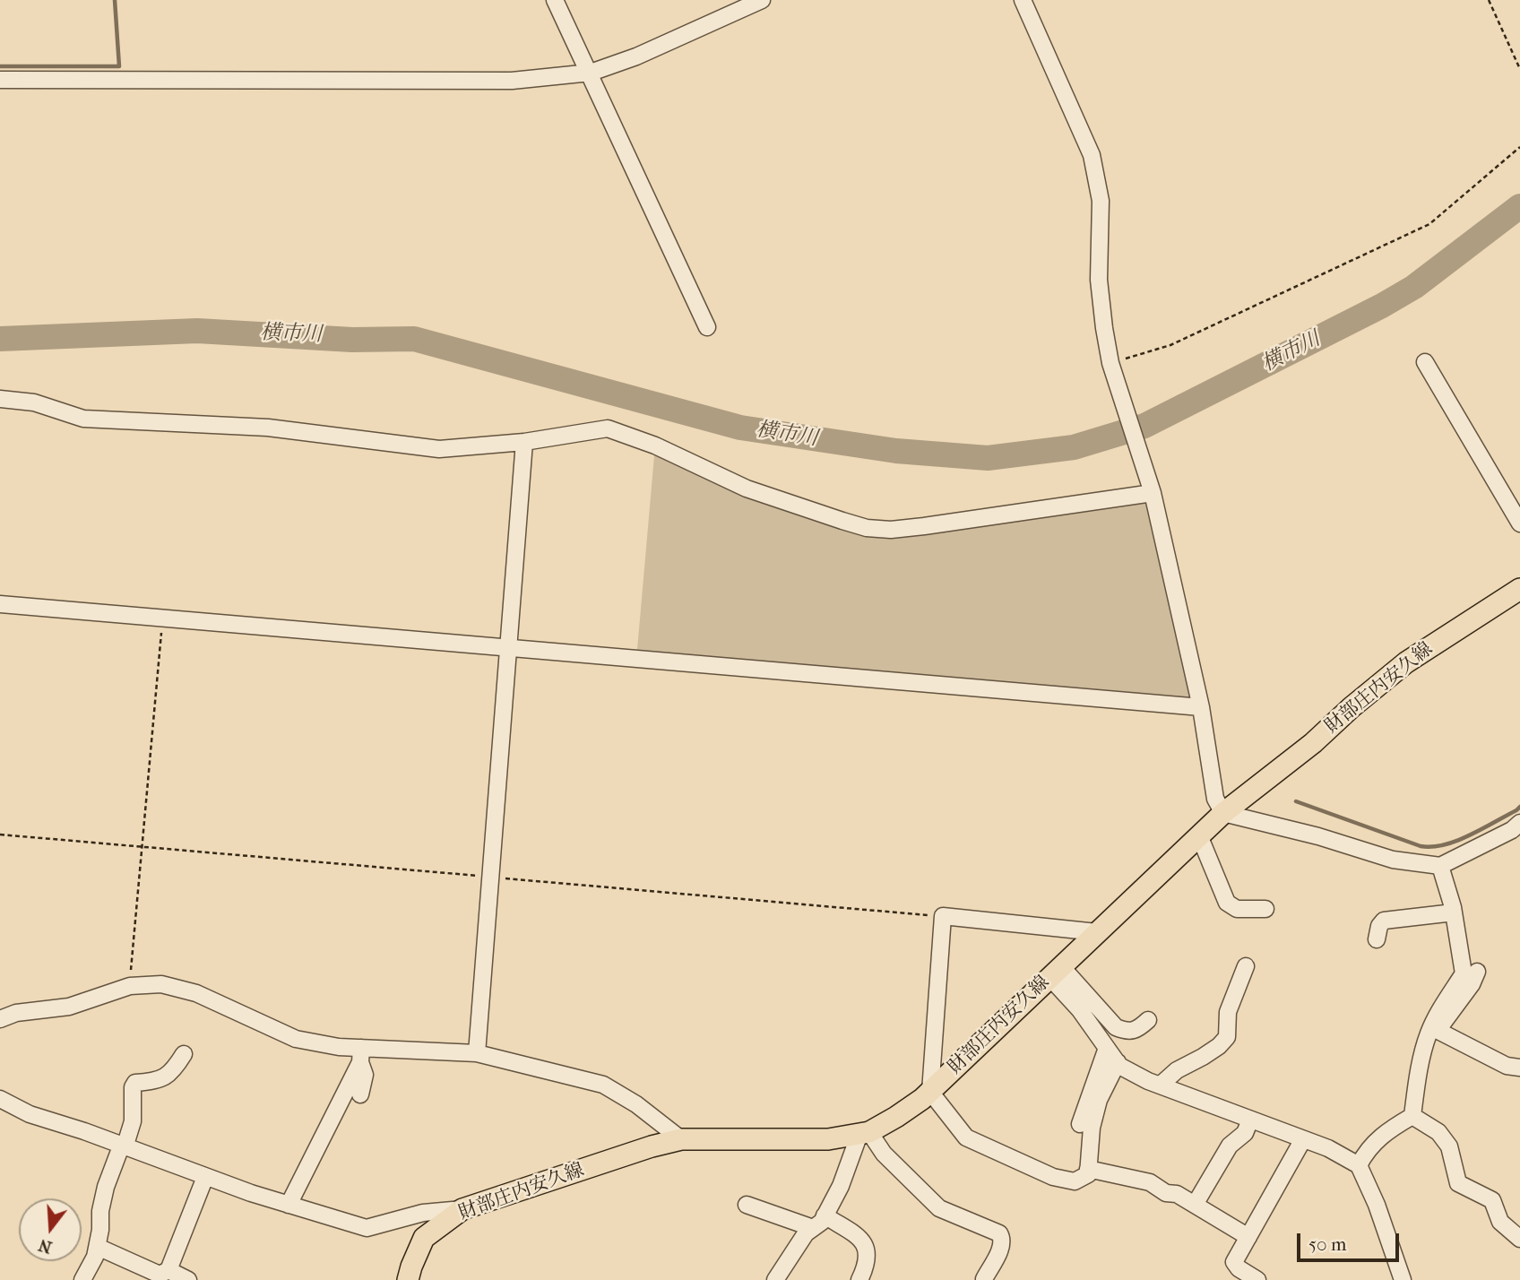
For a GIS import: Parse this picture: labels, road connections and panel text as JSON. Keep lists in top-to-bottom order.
{
  "streets": {
    "main road": ["財部庄内安久線"]
  },
  "water": ["横市川"],
  "scale_bar": "50 m",
  "north": "bottom"
}
